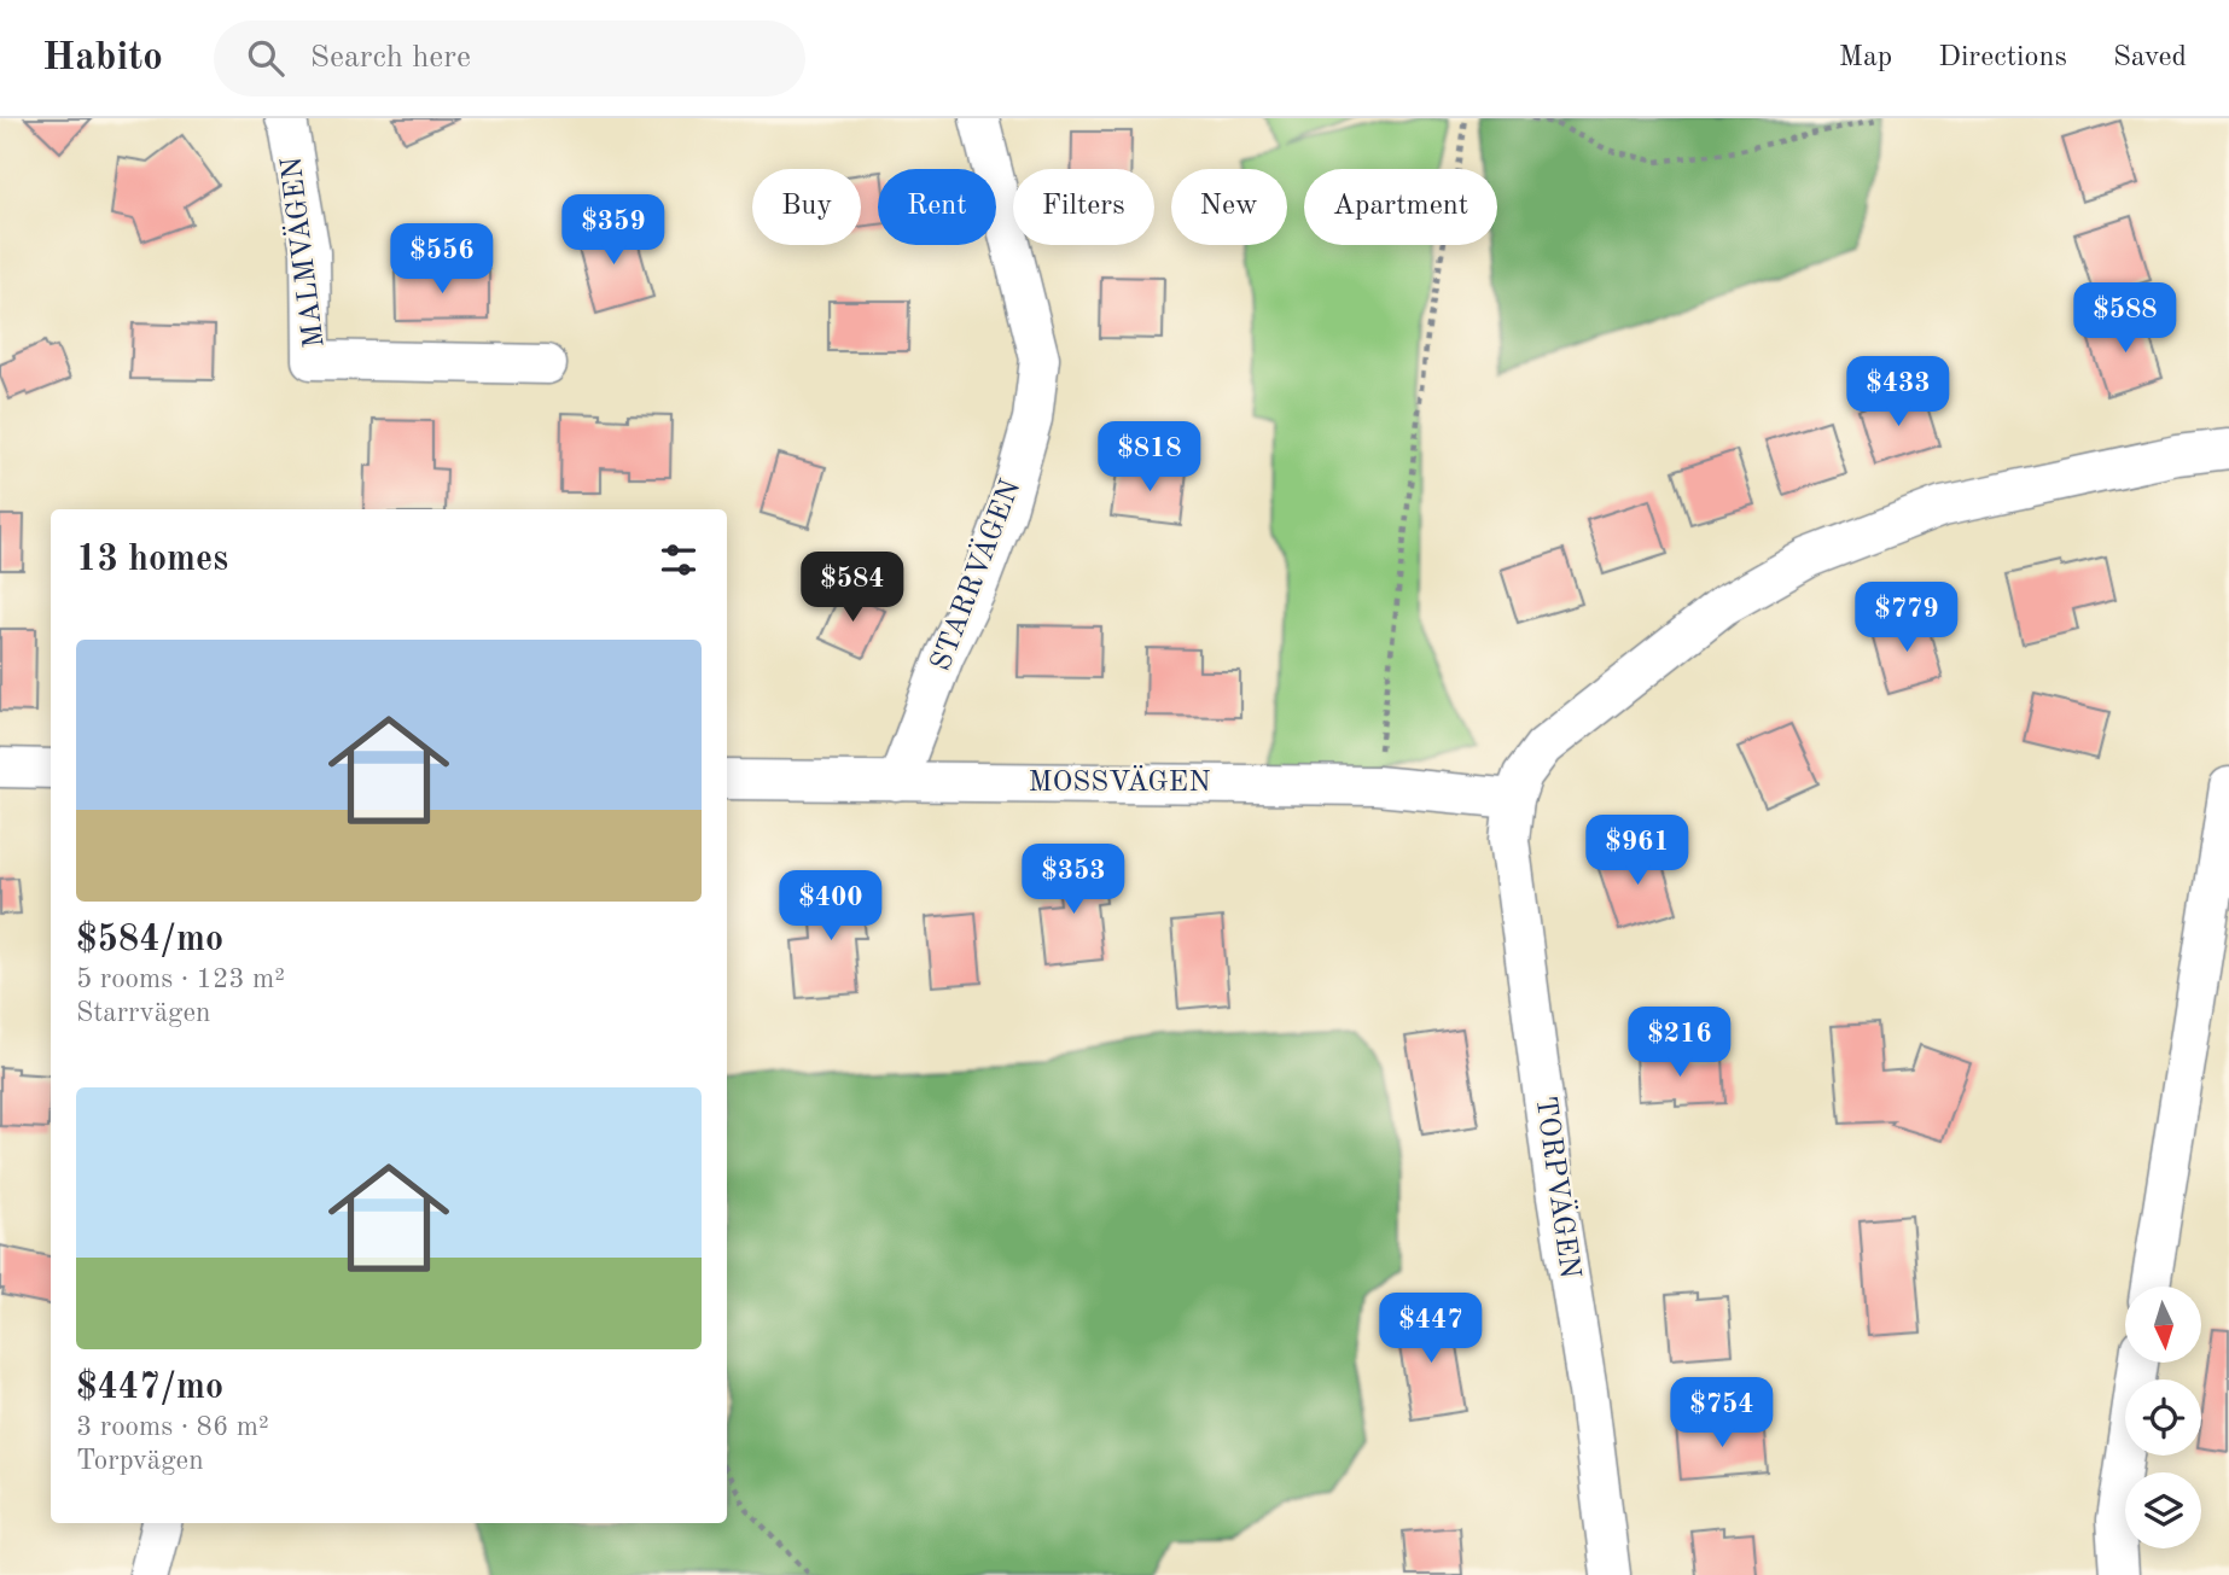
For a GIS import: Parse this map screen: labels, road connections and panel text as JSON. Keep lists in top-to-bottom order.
{
  "streets": {
    "street": [
      "MALMVÄGEN",
      "STARRVÄGEN",
      "MOSSVÄGEN",
      "TORPVÄGEN"
    ]
  },
  "crossings": [
    ["STARRVÄGEN", "MOSSVÄGEN"],
    ["MOSSVÄGEN", "TORPVÄGEN"]
  ],
  "north": "bottom",
  "page": {
    "header": "Habito",
    "search": "Search here",
    "nav": ["Map", "Directions", "Saved"],
    "chip": [
      "Buy",
      "Rent",
      "Filters",
      "New",
      "Apartment"
    ],
    "price": [
      "$359",
      "$556",
      "$588",
      "$433",
      "$818",
      "$584",
      "$779",
      "$961",
      "$353",
      "$400",
      "$216",
      "$447",
      "$754"
    ],
    "heading": "13 homes",
    "list": [
      {
        "name": "$584/mo",
        "note": "5 rooms · 123 m² · Starrvägen"
      },
      {
        "name": "$447/mo",
        "note": "3 rooms · 86 m² · Torpvägen"
      }
    ]
  }
}
